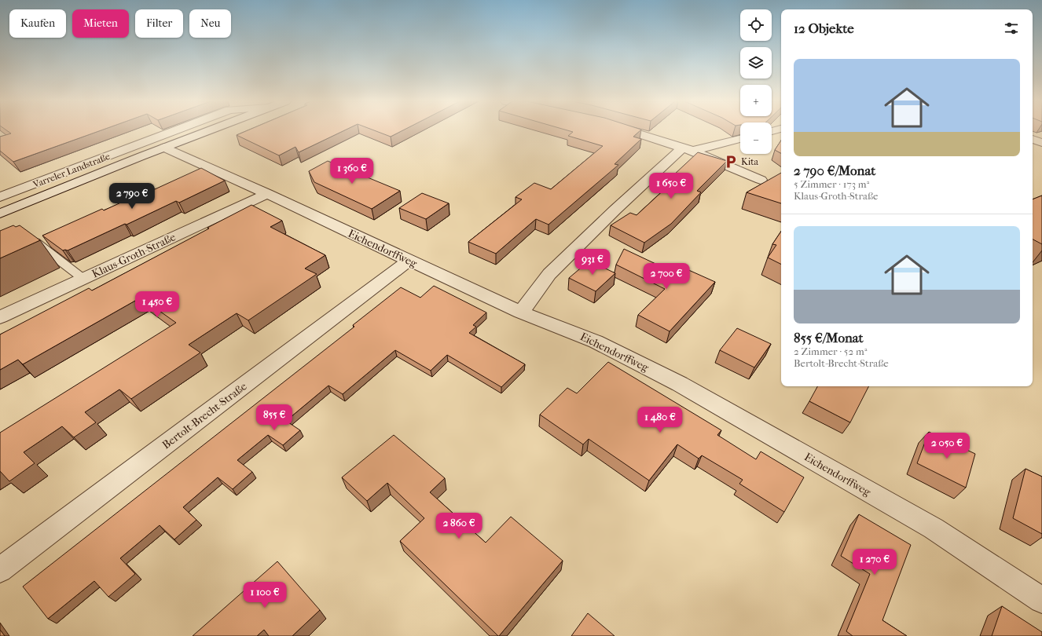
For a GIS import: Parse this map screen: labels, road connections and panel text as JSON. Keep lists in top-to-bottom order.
{
  "streets": {
    "street": [
      "Varreler Landstraße",
      "Eichendorffweg",
      "Klaus-Groth-Straße",
      "Bertolt-Brecht-Straße"
    ]
  },
  "crossings": [
    ["Varreler Landstraße", "Eichendorffweg"],
    ["Eichendorffweg", "Klaus-Groth-Straße"],
    ["Eichendorffweg", "Bertolt-Brecht-Straße"]
  ],
  "places": {
    "parking": ["Kita"]
  },
  "page": {
    "map_buttons": ["+", "−"],
    "chip": [
      "Kaufen",
      "Mieten",
      "Filter",
      "Neu"
    ],
    "heading": "12 Objekte",
    "list": [
      {
        "name": "2 790 €/Monat",
        "note": "5 Zimmer · 173 m² · Klaus-Groth-Straße"
      },
      {
        "name": "855 €/Monat",
        "note": "2 Zimmer · 52 m² · Bertolt-Brecht-Straße"
      }
    ],
    "price": [
      "1 360 €",
      "1 650 €",
      "2 790 €",
      "931 €",
      "2 700 €",
      "1 450 €",
      "855 €",
      "1 480 €",
      "2 050 €",
      "2 860 €",
      "1 270 €",
      "1 100 €"
    ]
  }
}
